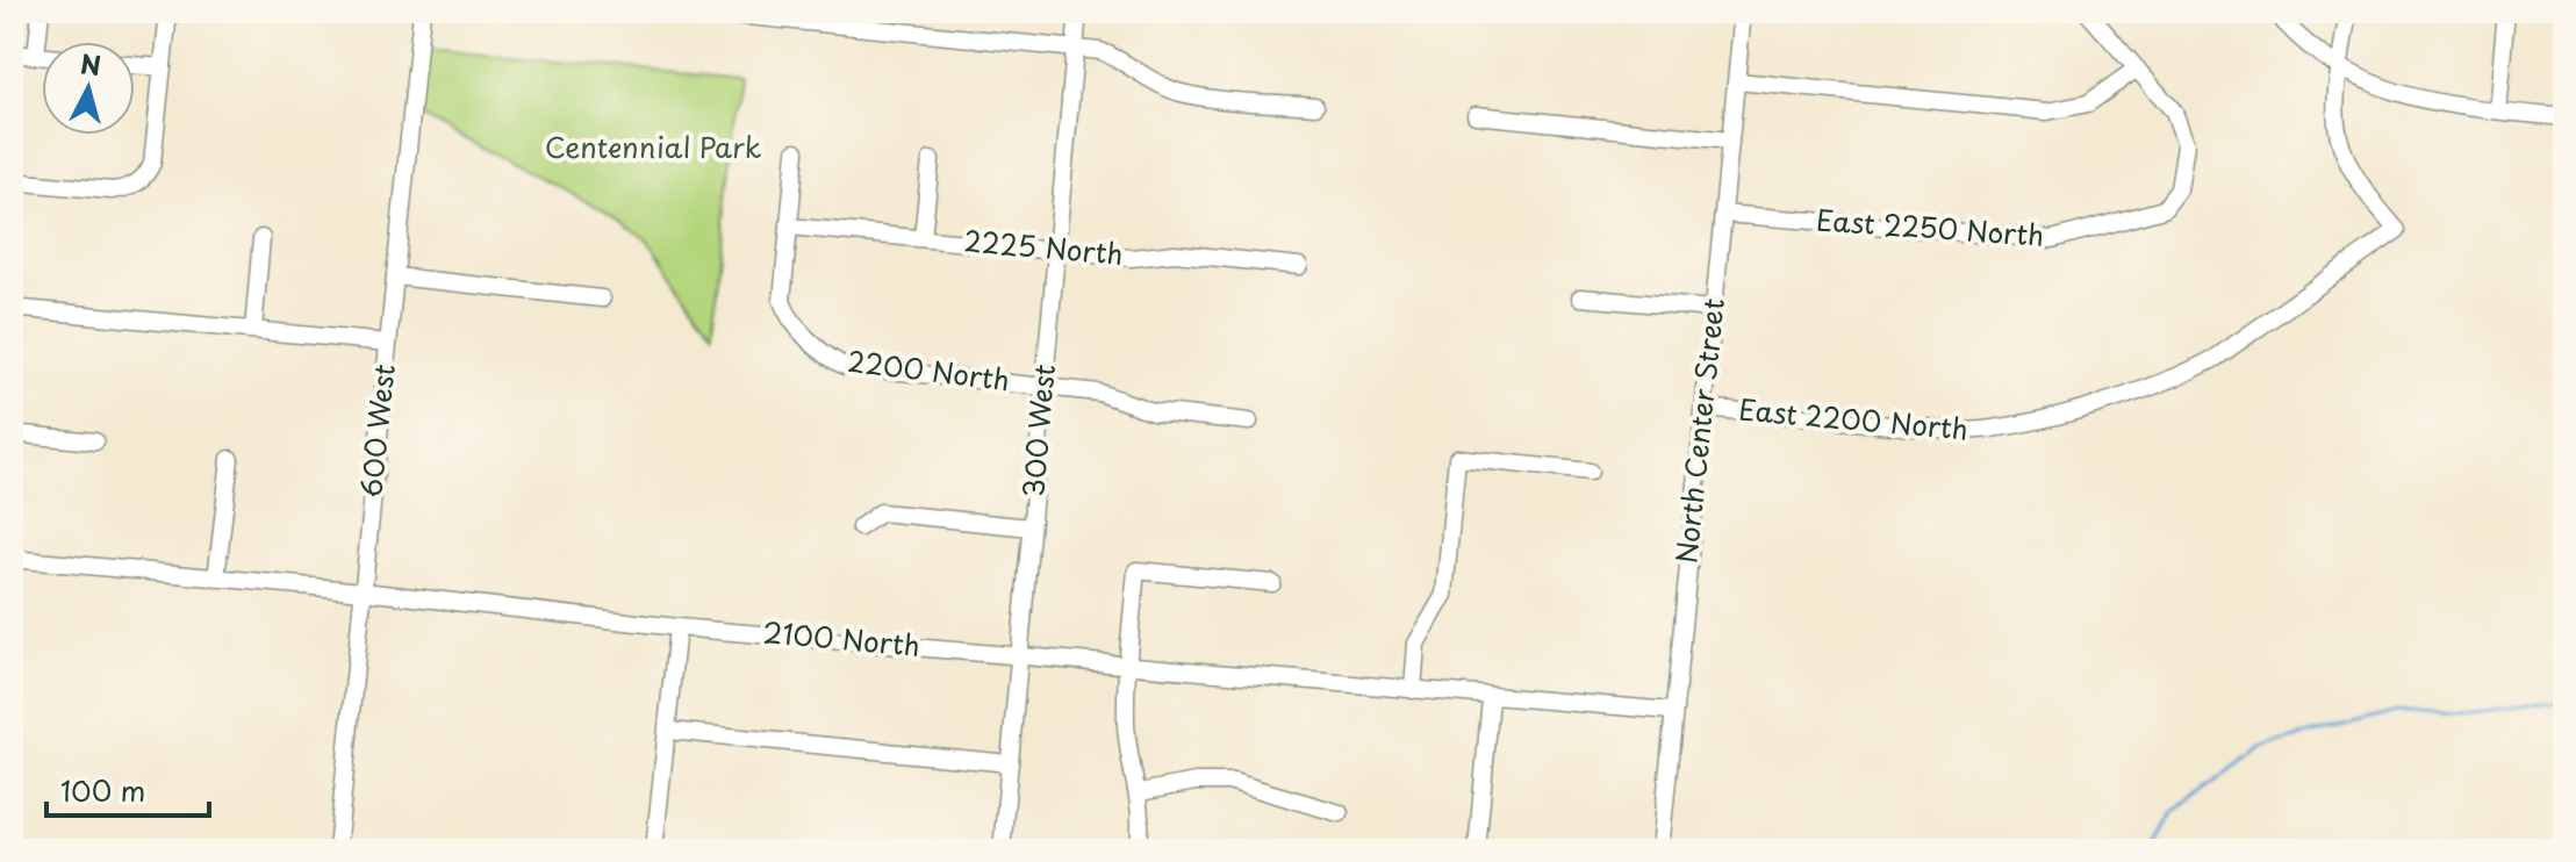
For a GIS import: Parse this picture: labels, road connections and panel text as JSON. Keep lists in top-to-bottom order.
{
  "streets": {
    "street": [
      "East 2250 North",
      "2225 North",
      "2200 North",
      "East 2200 North",
      "600 West",
      "300 West",
      "North Center Street",
      "2100 North"
    ]
  },
  "crossings": [
    ["East 2250 North", "North Center Street"],
    ["2225 North", "2200 North"],
    ["2225 North", "300 West"],
    ["2200 North", "300 West"],
    ["East 2200 North", "North Center Street"],
    ["600 West", "2100 North"],
    ["300 West", "2100 North"],
    ["North Center Street", "2100 North"]
  ],
  "parks": ["Centennial Park"],
  "scale_bar": "100 m",
  "north": "top"
}
